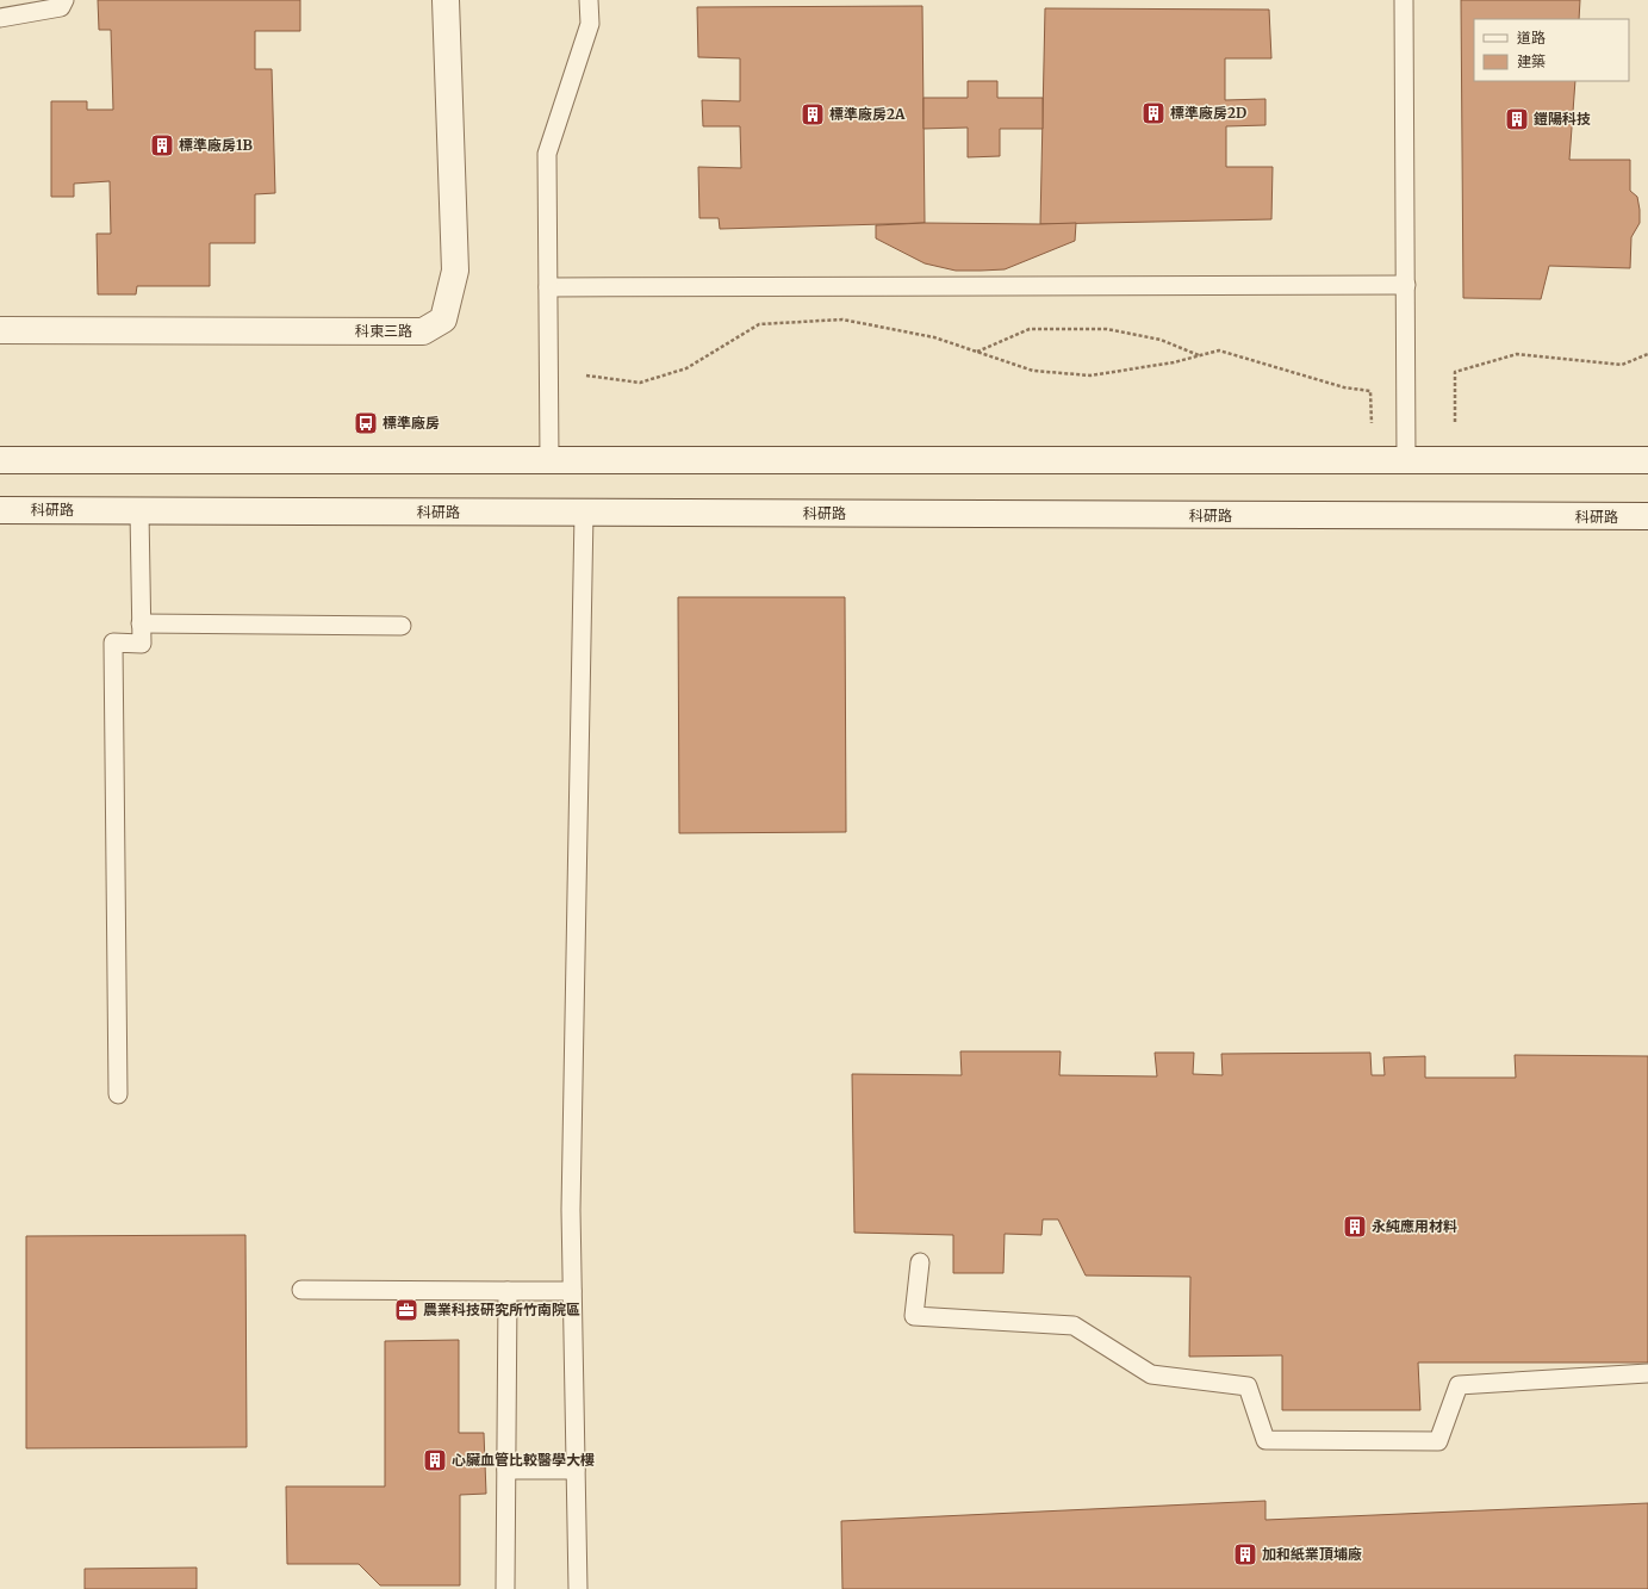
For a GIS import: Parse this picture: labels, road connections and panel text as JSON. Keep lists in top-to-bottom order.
{
  "streets": {
    "street": ["科東三路", "科研路"]
  },
  "places": {
    "building": [
      "標準廠房2D",
      "標準廠房2A",
      "鎧陽科技",
      "標準廠房1B",
      "永純應用材料",
      "心臟血管比較醫學大樓",
      "加和紙業頂埔廠"
    ],
    "bus stop": ["標準廠房"],
    "office": ["農業科技研究所竹南院區"]
  },
  "legend": ["道路", "建築"]
}
